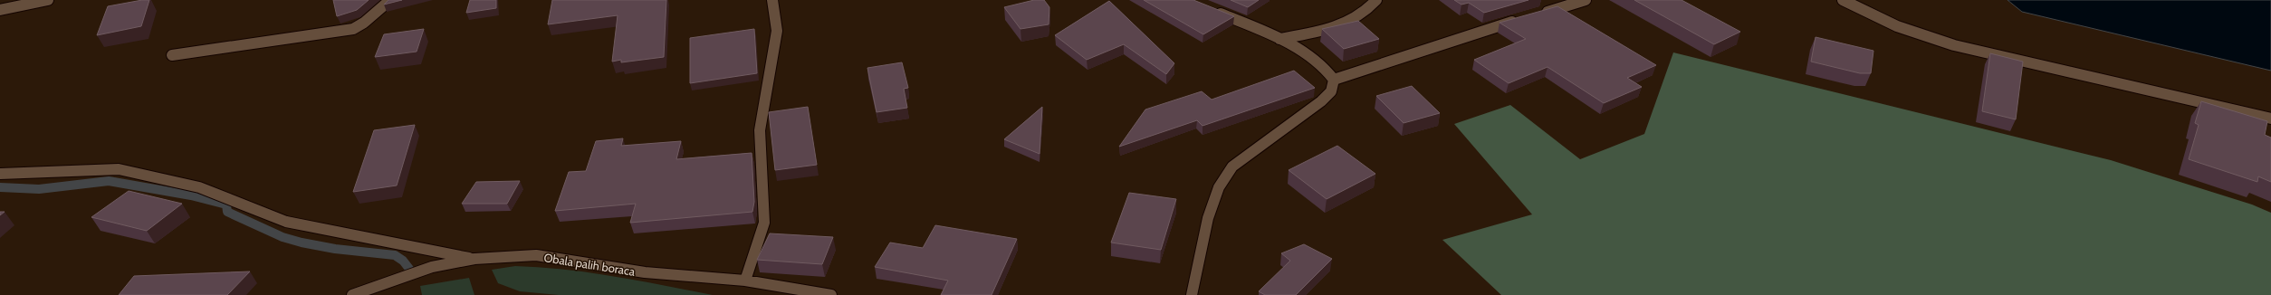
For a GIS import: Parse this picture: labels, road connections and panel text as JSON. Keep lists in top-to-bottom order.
{
  "streets": {
    "street": ["Obala palih boraca"]
  }
}
